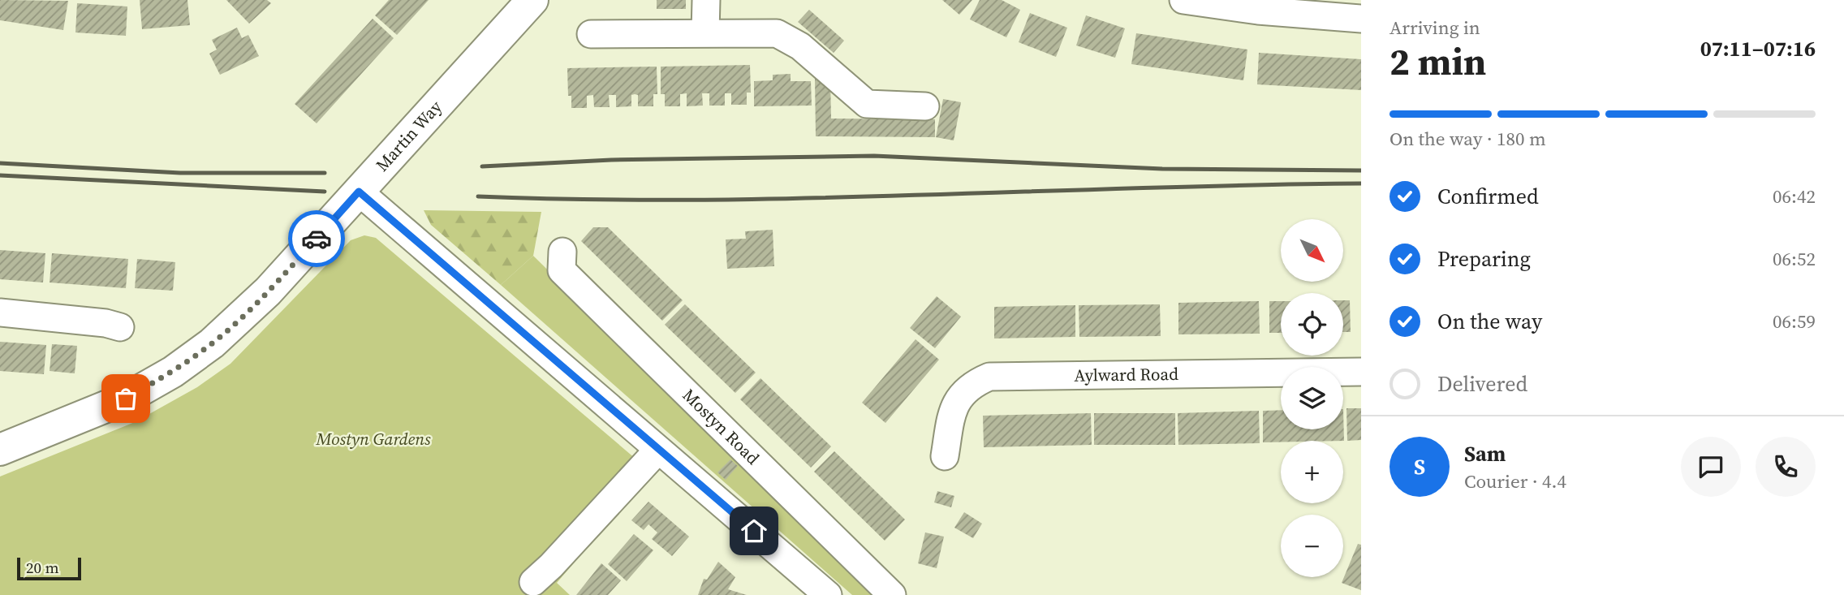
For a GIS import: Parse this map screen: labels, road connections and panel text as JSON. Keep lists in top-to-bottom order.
{
  "streets": {
    "main road": ["Martin Way"],
    "street": ["Aylward Road", "Mostyn Road"]
  },
  "parks": ["Mostyn Gardens"],
  "scale_bar": "20 m",
  "north": "bottom right",
  "page": {
    "heading": ["2 min", "Arriving in", "07:11–07:16"],
    "panel": ["Sam", "Courier · 4.4"],
    "bar": "On the way · 180 m",
    "list": [
      ["Confirmed", "06:42"],
      ["Preparing", "06:52"],
      ["On the way", "06:59"],
      "Delivered"
    ],
    "map_buttons": ["+", "−"],
    "round": "S",
    "scale": "20 m"
  }
}
